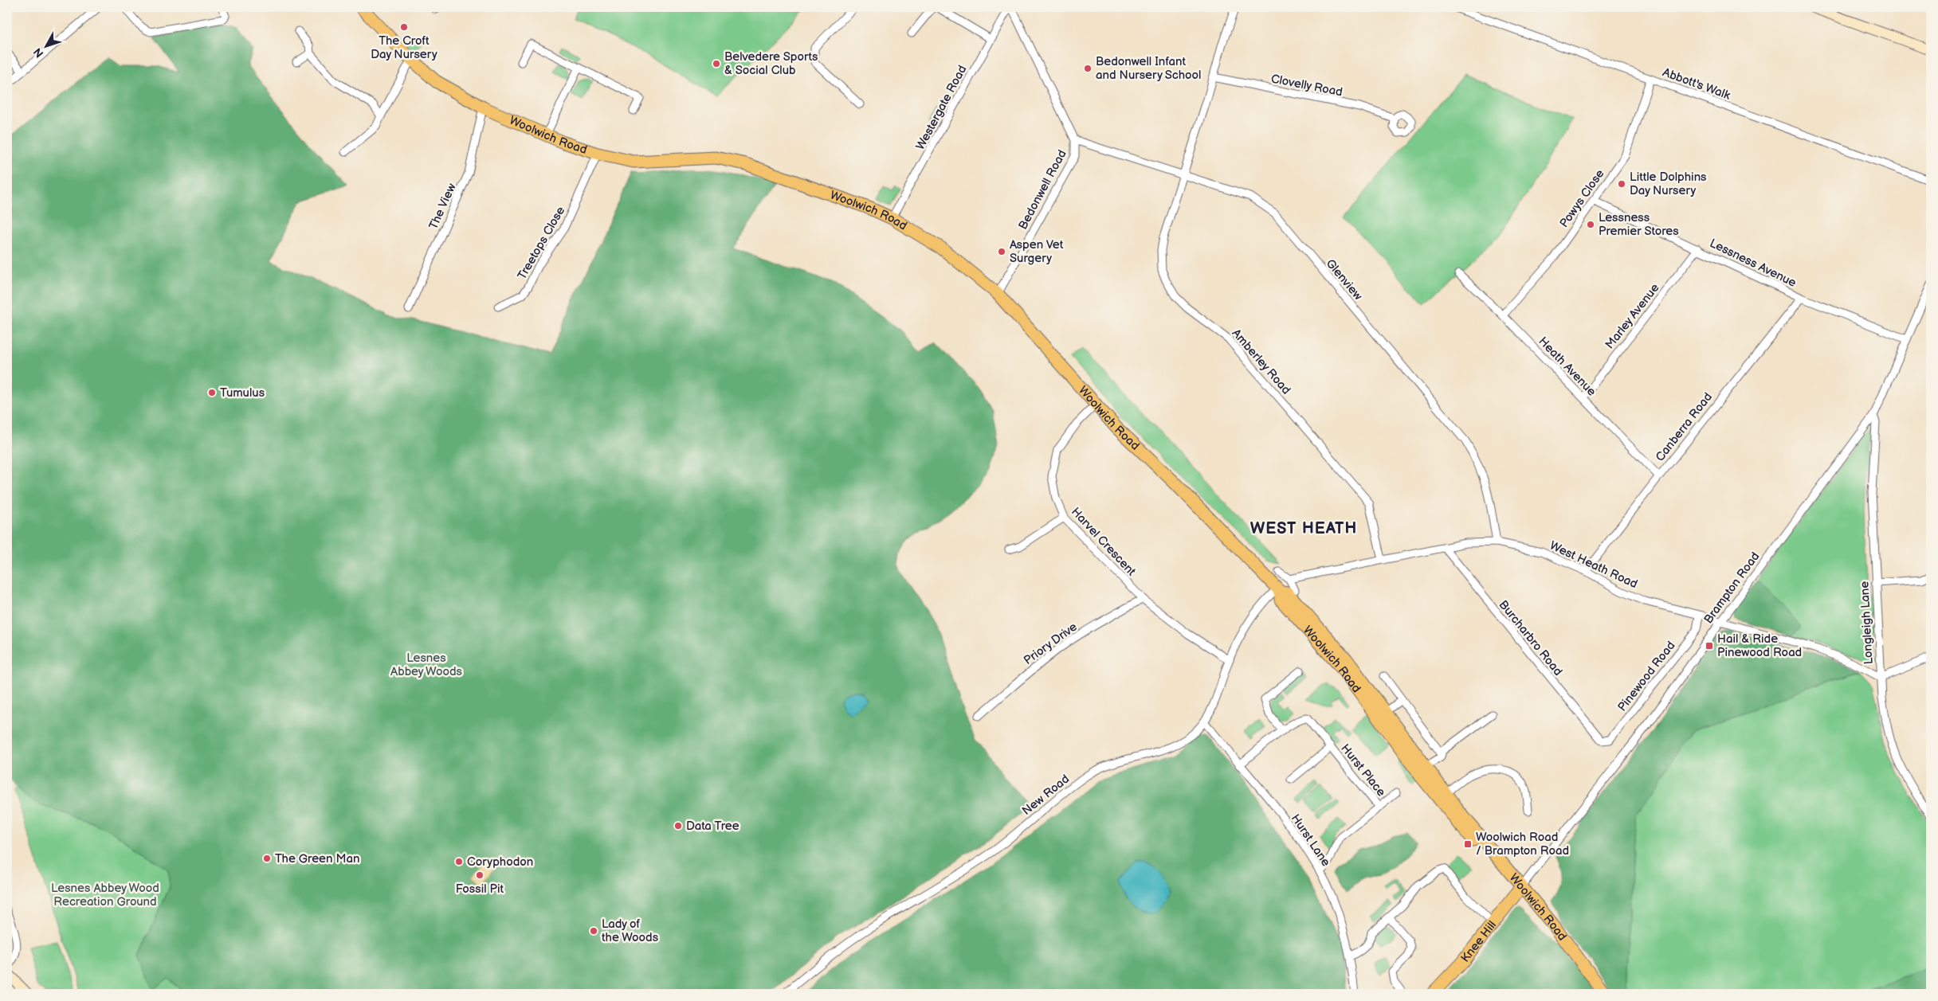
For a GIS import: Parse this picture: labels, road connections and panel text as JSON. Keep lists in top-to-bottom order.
{
  "streets": {
    "main road": ["Woolwich Road", "Knee Hill"],
    "street": [
      "Abbott's Walk",
      "Clovelly Road",
      "Westergate Road",
      "Bedonwell Road",
      "Powys Close",
      "The View",
      "Treetops Close",
      "Lessness Avenue",
      "Glenview",
      "Marley Avenue",
      "Amberley Road",
      "Heath Avenue",
      "Canberra Road",
      "Harvel Crescent",
      "West Heath Road",
      "Brampton Road",
      "Longleigh Lane",
      "Burcharbro Road",
      "Priory Drive",
      "Pinewood Road",
      "Hurst Place",
      "New Road",
      "Hurst Lane"
    ]
  },
  "crossings": [
    ["Abbott's Walk", "Powys Close"],
    ["Clovelly Road", "Amberley Road"],
    ["Westergate Road", "Woolwich Road"],
    ["Westergate Road", "Bedonwell Road"],
    ["Woolwich Road", "Bedonwell Road"],
    ["Woolwich Road", "The View"],
    ["Woolwich Road", "Treetops Close"],
    ["Woolwich Road", "Harvel Crescent"],
    ["Woolwich Road", "Brampton Road"],
    ["Woolwich Road", "New Road"],
    ["Woolwich Road", "Knee Hill"],
    ["Bedonwell Road", "Glenview"],
    ["Powys Close", "Lessness Avenue"],
    ["Powys Close", "Heath Avenue"],
    ["Lessness Avenue", "Marley Avenue"],
    ["Lessness Avenue", "Canberra Road"],
    ["Lessness Avenue", "Brampton Road"],
    ["Glenview", "Amberley Road"],
    ["Glenview", "West Heath Road"],
    ["Marley Avenue", "Heath Avenue"],
    ["Amberley Road", "West Heath Road"],
    ["Heath Avenue", "Canberra Road"],
    ["Canberra Road", "West Heath Road"],
    ["Harvel Crescent", "Priory Drive"],
    ["Harvel Crescent", "New Road"],
    ["West Heath Road", "Brampton Road"],
    ["West Heath Road", "Longleigh Lane"],
    ["West Heath Road", "Burcharbro Road"],
    ["West Heath Road", "Pinewood Road"],
    ["Brampton Road", "Longleigh Lane"],
    ["Brampton Road", "Knee Hill"],
    ["Burcharbro Road", "Pinewood Road"],
    ["Hurst Place", "Hurst Lane"],
    ["New Road", "Hurst Lane"]
  ],
  "districts": ["WEST HEATH"],
  "parks": ["Lesnes Abbey Woods", "Lesnes Abbey Wood Recreation Ground"],
  "places": {
    "other": [
      "The Croft Day Nursery",
      "Belvedere Sports & Social Club",
      "Bedonwell Infant and Nursery School",
      "Little Dolphins Day Nursery",
      "Lessness Premier Stores",
      "Aspen Vet Surgery",
      "Tumulus",
      "Data Tree",
      "The Green Man",
      "Coryphodon",
      "Fossil Pit",
      "Lady of the Woods"
    ],
    "transit": ["Hail & Ride Pinewood Road", "Woolwich Road / Brampton Road"]
  },
  "north": "bottom left"
}
